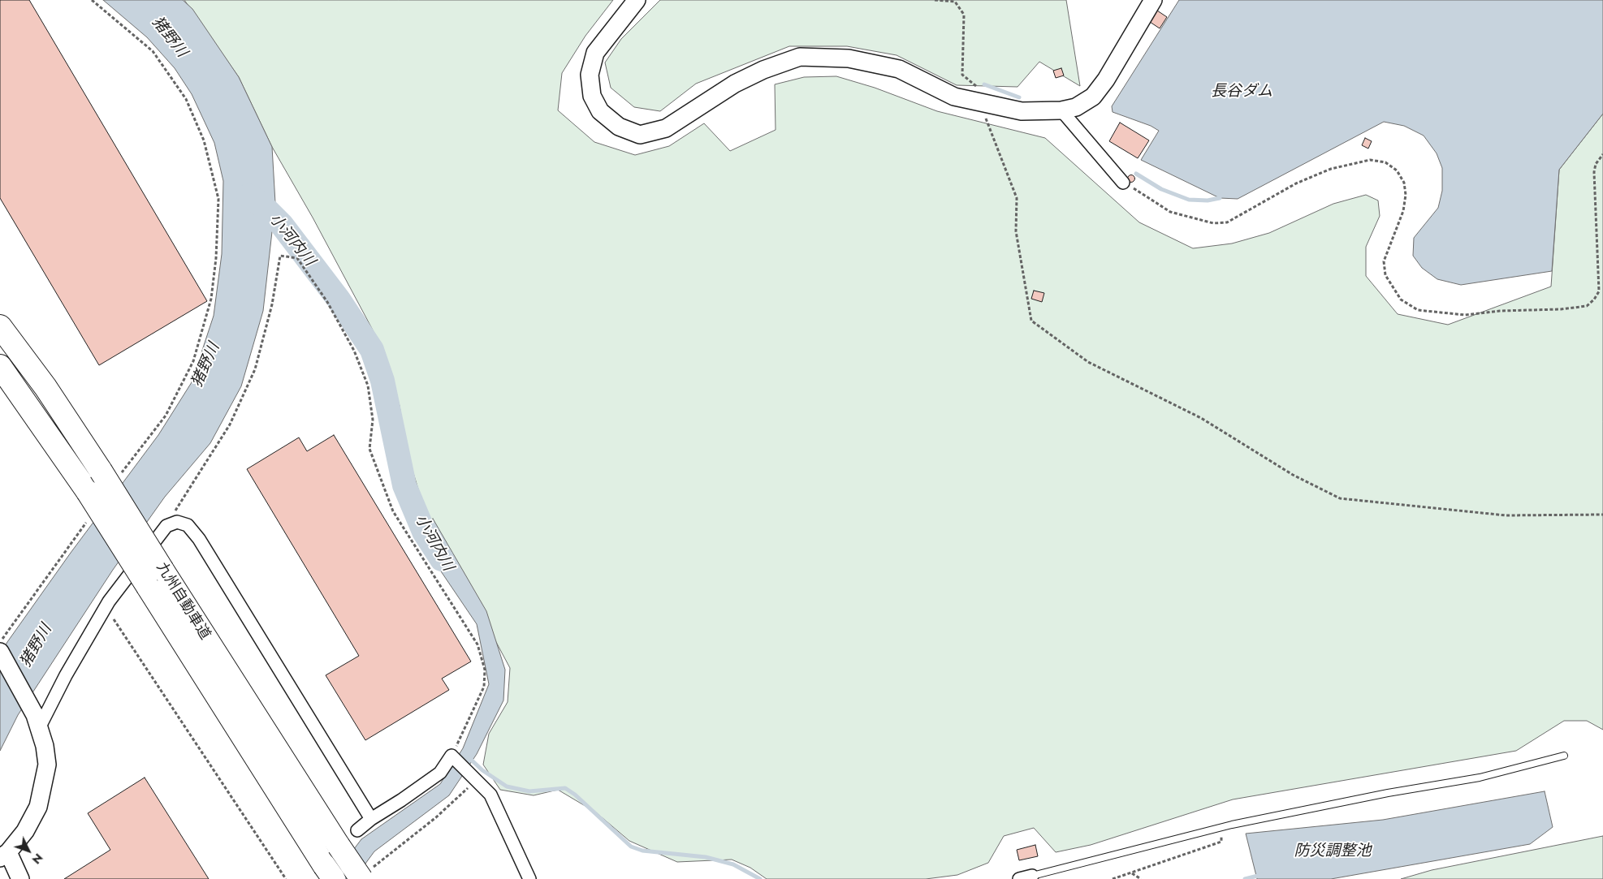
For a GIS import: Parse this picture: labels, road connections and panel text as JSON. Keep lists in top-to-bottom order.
{
  "streets": {
    "highway": ["九州自動車道"]
  },
  "water": [
    "猪野川",
    "長谷ダム",
    "小河内川",
    "防災調整池"
  ],
  "north": "bottom right"
}
